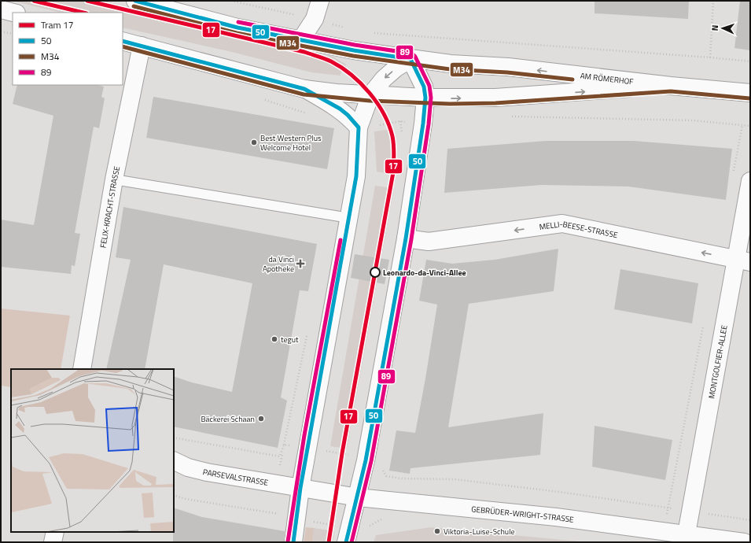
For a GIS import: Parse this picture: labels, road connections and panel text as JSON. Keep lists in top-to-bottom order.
{
  "streets": {
    "street": [
      "AM RÖMERHOF",
      "FELIX-KRACHT-STRASSE",
      "MELLI-BEESE-STRASSE",
      "MONTGOLFIER-ALLEE",
      "PARSEVALSTRASSE",
      "GEBRÜDER-WRIGHT-STRASSE"
    ]
  },
  "crossings": [
    ["AM RÖMERHOF", "FELIX-KRACHT-STRASSE"],
    ["MELLI-BEESE-STRASSE", "MONTGOLFIER-ALLEE"],
    ["MONTGOLFIER-ALLEE", "GEBRÜDER-WRIGHT-STRASSE"],
    ["PARSEVALSTRASSE", "GEBRÜDER-WRIGHT-STRASSE"]
  ],
  "one_way": ["MELLI-BEESE-STRASSE"],
  "places": {
    "other": [
      "Best Western Plus Welcome Hotel",
      "Leonardo-da-Vinci-Allee",
      "tegut",
      "Bäckerei Schaan",
      "Viktoria-Luise-Schule"
    ],
    "health": ["da Vinci Apotheke"]
  },
  "lines": [
    "tram line 17",
    "transit line 50",
    "transit line M34",
    "transit line 89"
  ],
  "legend": [
    "Tram 17",
    "50",
    "M34",
    "89"
  ],
  "north": "left"
}
